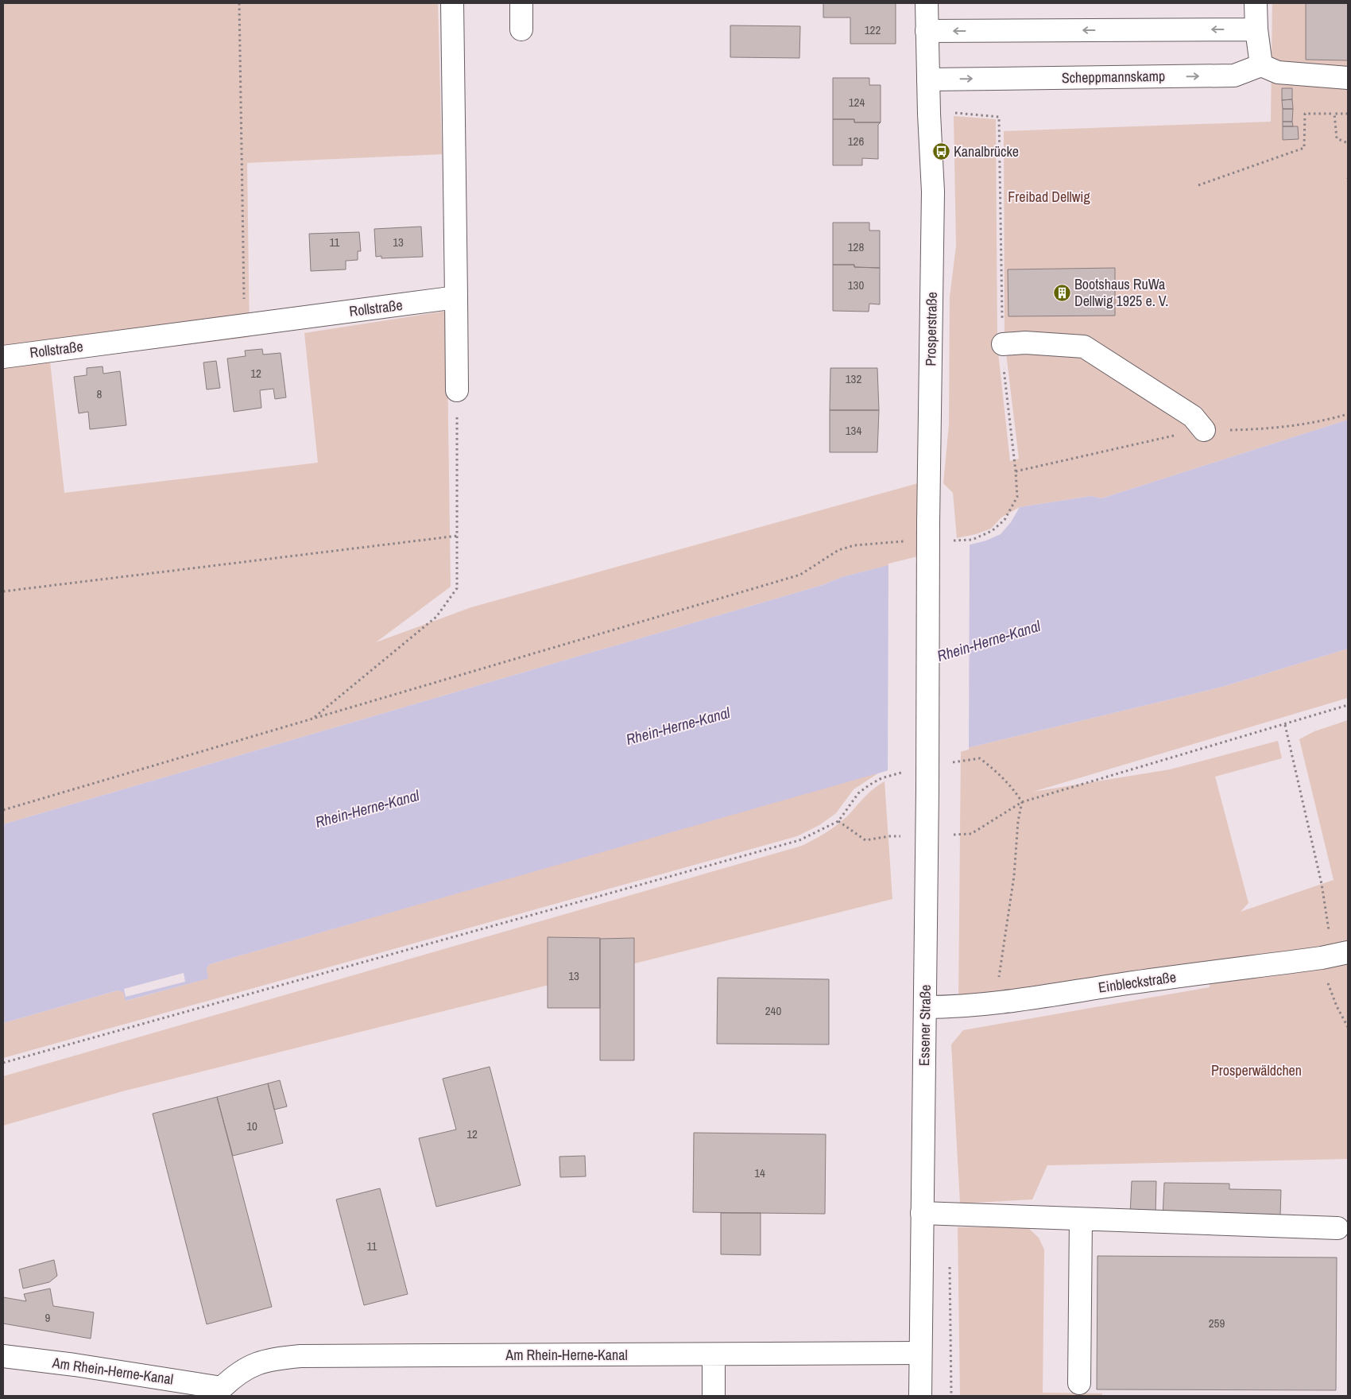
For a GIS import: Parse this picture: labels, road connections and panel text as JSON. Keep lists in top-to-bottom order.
{
  "streets": {
    "street": [
      "Scheppmannskamp",
      "Rollstraße",
      "Prosperstraße",
      "Einbleckstraße",
      "Essener Straße",
      "Am Rhein-Herne-Kanal"
    ]
  },
  "crossings": [
    ["Scheppmannskamp", "Prosperstraße"],
    ["Prosperstraße", "Essener Straße"],
    ["Einbleckstraße", "Essener Straße"],
    ["Essener Straße", "Am Rhein-Herne-Kanal"]
  ],
  "water": ["Rhein-Herne-Kanal"],
  "parks": ["Freibad Dellwig", "Prosperwäldchen"],
  "places": {
    "bus stop": ["Kanalbrücke"],
    "building": ["Bootshaus RuWa Dellwig 1925 e. V."]
  },
  "house_numbers": [
    "122",
    "124",
    "126",
    "11",
    "13",
    "128",
    "130",
    "12",
    "132",
    "8",
    "134",
    "13",
    "240",
    "10",
    "12",
    "14",
    "11",
    "9",
    "259"
  ]
}
